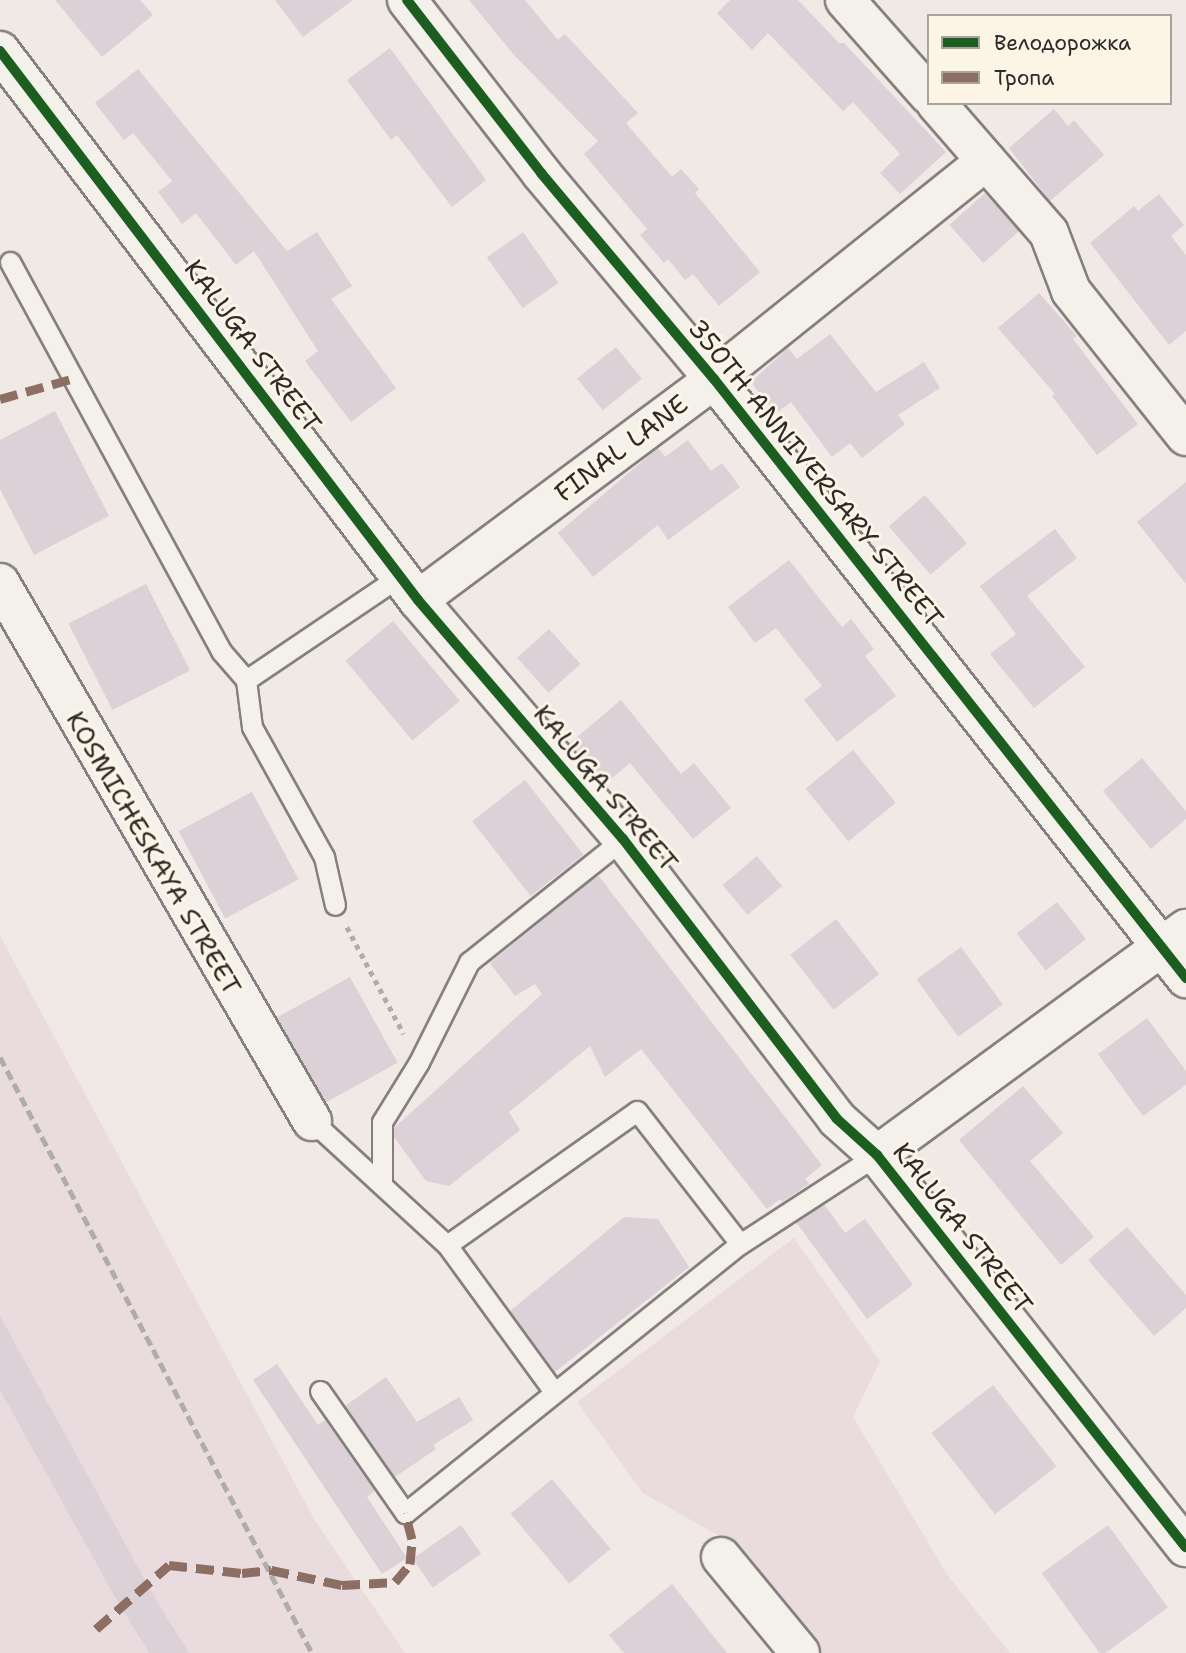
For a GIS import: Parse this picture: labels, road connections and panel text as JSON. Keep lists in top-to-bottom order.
{
  "streets": {
    "street": [
      "KALUGA STREET",
      "FINAL LANE",
      "350TH ANNIVERSARY STREET",
      "KOSMICHESKAYA STREET"
    ]
  },
  "crossings": [
    ["KALUGA STREET", "FINAL LANE"],
    ["FINAL LANE", "350TH ANNIVERSARY STREET"]
  ],
  "legend": ["Велодорожка", "Тропа"]
}
